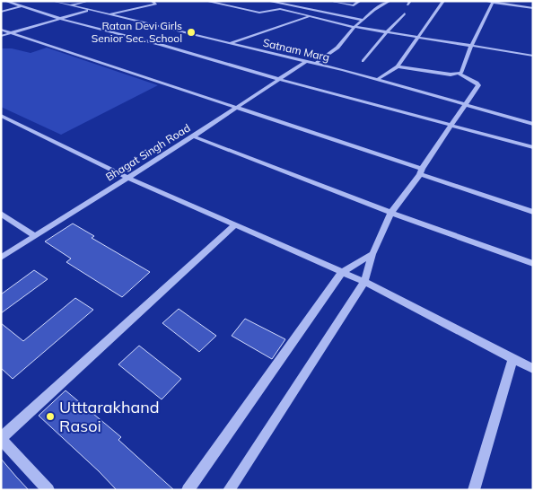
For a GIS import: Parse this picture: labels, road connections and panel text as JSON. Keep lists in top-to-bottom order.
{
  "streets": {
    "street": ["Satnam Marg", "Bhagat Singh Road"]
  },
  "crossings": [
    ["Satnam Marg", "Bhagat Singh Road"]
  ],
  "places": ["Ratan Devi Girls Senior Sec. School", "Utttarakhand Rasoi"]
}
